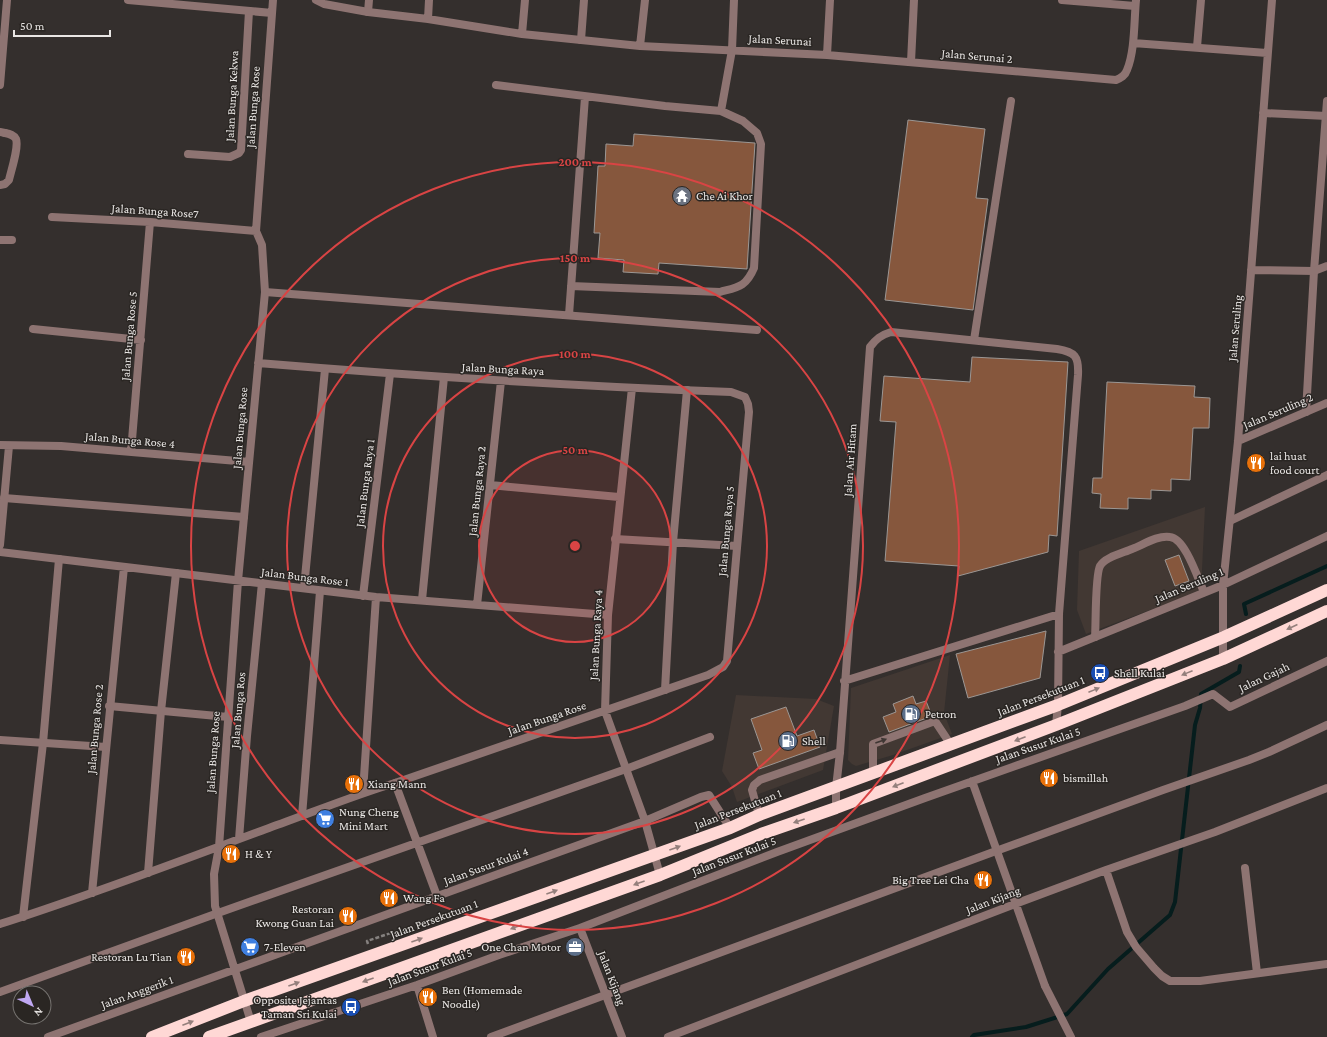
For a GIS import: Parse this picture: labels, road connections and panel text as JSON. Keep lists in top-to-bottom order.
{
  "streets": {
    "highway": ["Jalan Persekutuan 1"],
    "street": [
      "Jalan Serunai",
      "Jalan Serunai 2",
      "Jalan Bunga Kekwa",
      "Jalan Bunga Rose",
      "Jalan Bunga Rose7",
      "Jalan Seruling",
      "Jalan Bunga Rose 5",
      "Jalan Bunga Raya",
      "Jalan Seruling 2",
      "Jalan Bunga Rose 4",
      "Jalan Air Hitam",
      "Jalan Bunga Raya 1",
      "Jalan Bunga Raya 2",
      "Jalan Bunga Raya 5",
      "Jalan Bunga Rose 1",
      "Jalan Seruling 1",
      "Jalan Bunga Raya 4",
      "Jalan Gajah",
      "Jalan Bunga Ros",
      "Jalan Bunga Rose 2",
      "Jalan Susur Kulai 5",
      "Jalan Susur Kulai 4",
      "Jalan Kijang",
      "Jalan Anggerik 1"
    ]
  },
  "crossings": [
    ["Jalan Serunai", "Jalan Serunai 2"],
    ["Jalan Bunga Rose", "Jalan Bunga Rose7"],
    ["Jalan Bunga Rose", "Jalan Bunga Raya"],
    ["Jalan Bunga Rose", "Jalan Bunga Rose 4"],
    ["Jalan Bunga Rose", "Jalan Bunga Raya 5"],
    ["Jalan Bunga Rose", "Jalan Bunga Rose 1"],
    ["Jalan Bunga Rose", "Jalan Bunga Raya 4"],
    ["Jalan Bunga Rose", "Jalan Persekutuan 1"],
    ["Jalan Bunga Rose", "Jalan Bunga Ros"],
    ["Jalan Bunga Rose", "Jalan Bunga Rose 2"],
    ["Jalan Bunga Rose", "Jalan Susur Kulai 4"],
    ["Jalan Bunga Rose", "Jalan Anggerik 1"],
    ["Jalan Bunga Rose7", "Jalan Bunga Rose 5"],
    ["Jalan Seruling", "Jalan Seruling 2"],
    ["Jalan Seruling", "Jalan Seruling 1"],
    ["Jalan Seruling", "Jalan Persekutuan 1"],
    ["Jalan Bunga Rose 5", "Jalan Bunga Rose 4"],
    ["Jalan Bunga Raya", "Jalan Bunga Raya 1"],
    ["Jalan Bunga Raya", "Jalan Bunga Raya 2"],
    ["Jalan Bunga Raya", "Jalan Bunga Raya 5"],
    ["Jalan Bunga Raya", "Jalan Bunga Raya 4"],
    ["Jalan Air Hitam", "Jalan Seruling 1"],
    ["Jalan Air Hitam", "Jalan Persekutuan 1"],
    ["Jalan Bunga Raya 1", "Jalan Bunga Rose 1"],
    ["Jalan Bunga Raya 2", "Jalan Bunga Rose 1"],
    ["Jalan Bunga Rose 1", "Jalan Bunga Raya 4"],
    ["Jalan Bunga Rose 1", "Jalan Bunga Ros"],
    ["Jalan Bunga Rose 1", "Jalan Bunga Rose 2"],
    ["Jalan Bunga Raya 4", "Jalan Persekutuan 1"],
    ["Jalan Bunga Raya 4", "Jalan Susur Kulai 4"],
    ["Jalan Gajah", "Jalan Susur Kulai 5"],
    ["Jalan Persekutuan 1", "Jalan Susur Kulai 4"],
    ["Jalan Susur Kulai 5", "Jalan Kijang"],
    ["Jalan Susur Kulai 4", "Jalan Anggerik 1"]
  ],
  "places": {
    "temple": ["Che Ai Khor"],
    "restaurant": [
      "lai huat food court",
      "bismillah",
      "Xiang Mann",
      "H & Y",
      "Big Tree Lei Cha",
      "Wang Fa",
      "Restoran Kwong Guan Lai",
      "Restoran Lu Tian",
      "Ben (Homemade Noodle)"
    ],
    "bus stop": ["Shell Kulai", "Opposite Jejantas Taman Sri Kulai"],
    "fuel station": ["Petron", "Shell"],
    "supermarket": ["Nung Cheng Mini Mart", "7-Eleven"],
    "office": ["One Chan Motor"]
  },
  "scale_bar": "50 m",
  "north": "bottom right",
  "rings": [
    "200 m",
    "150 m",
    "100 m",
    "50 m"
  ]
}
